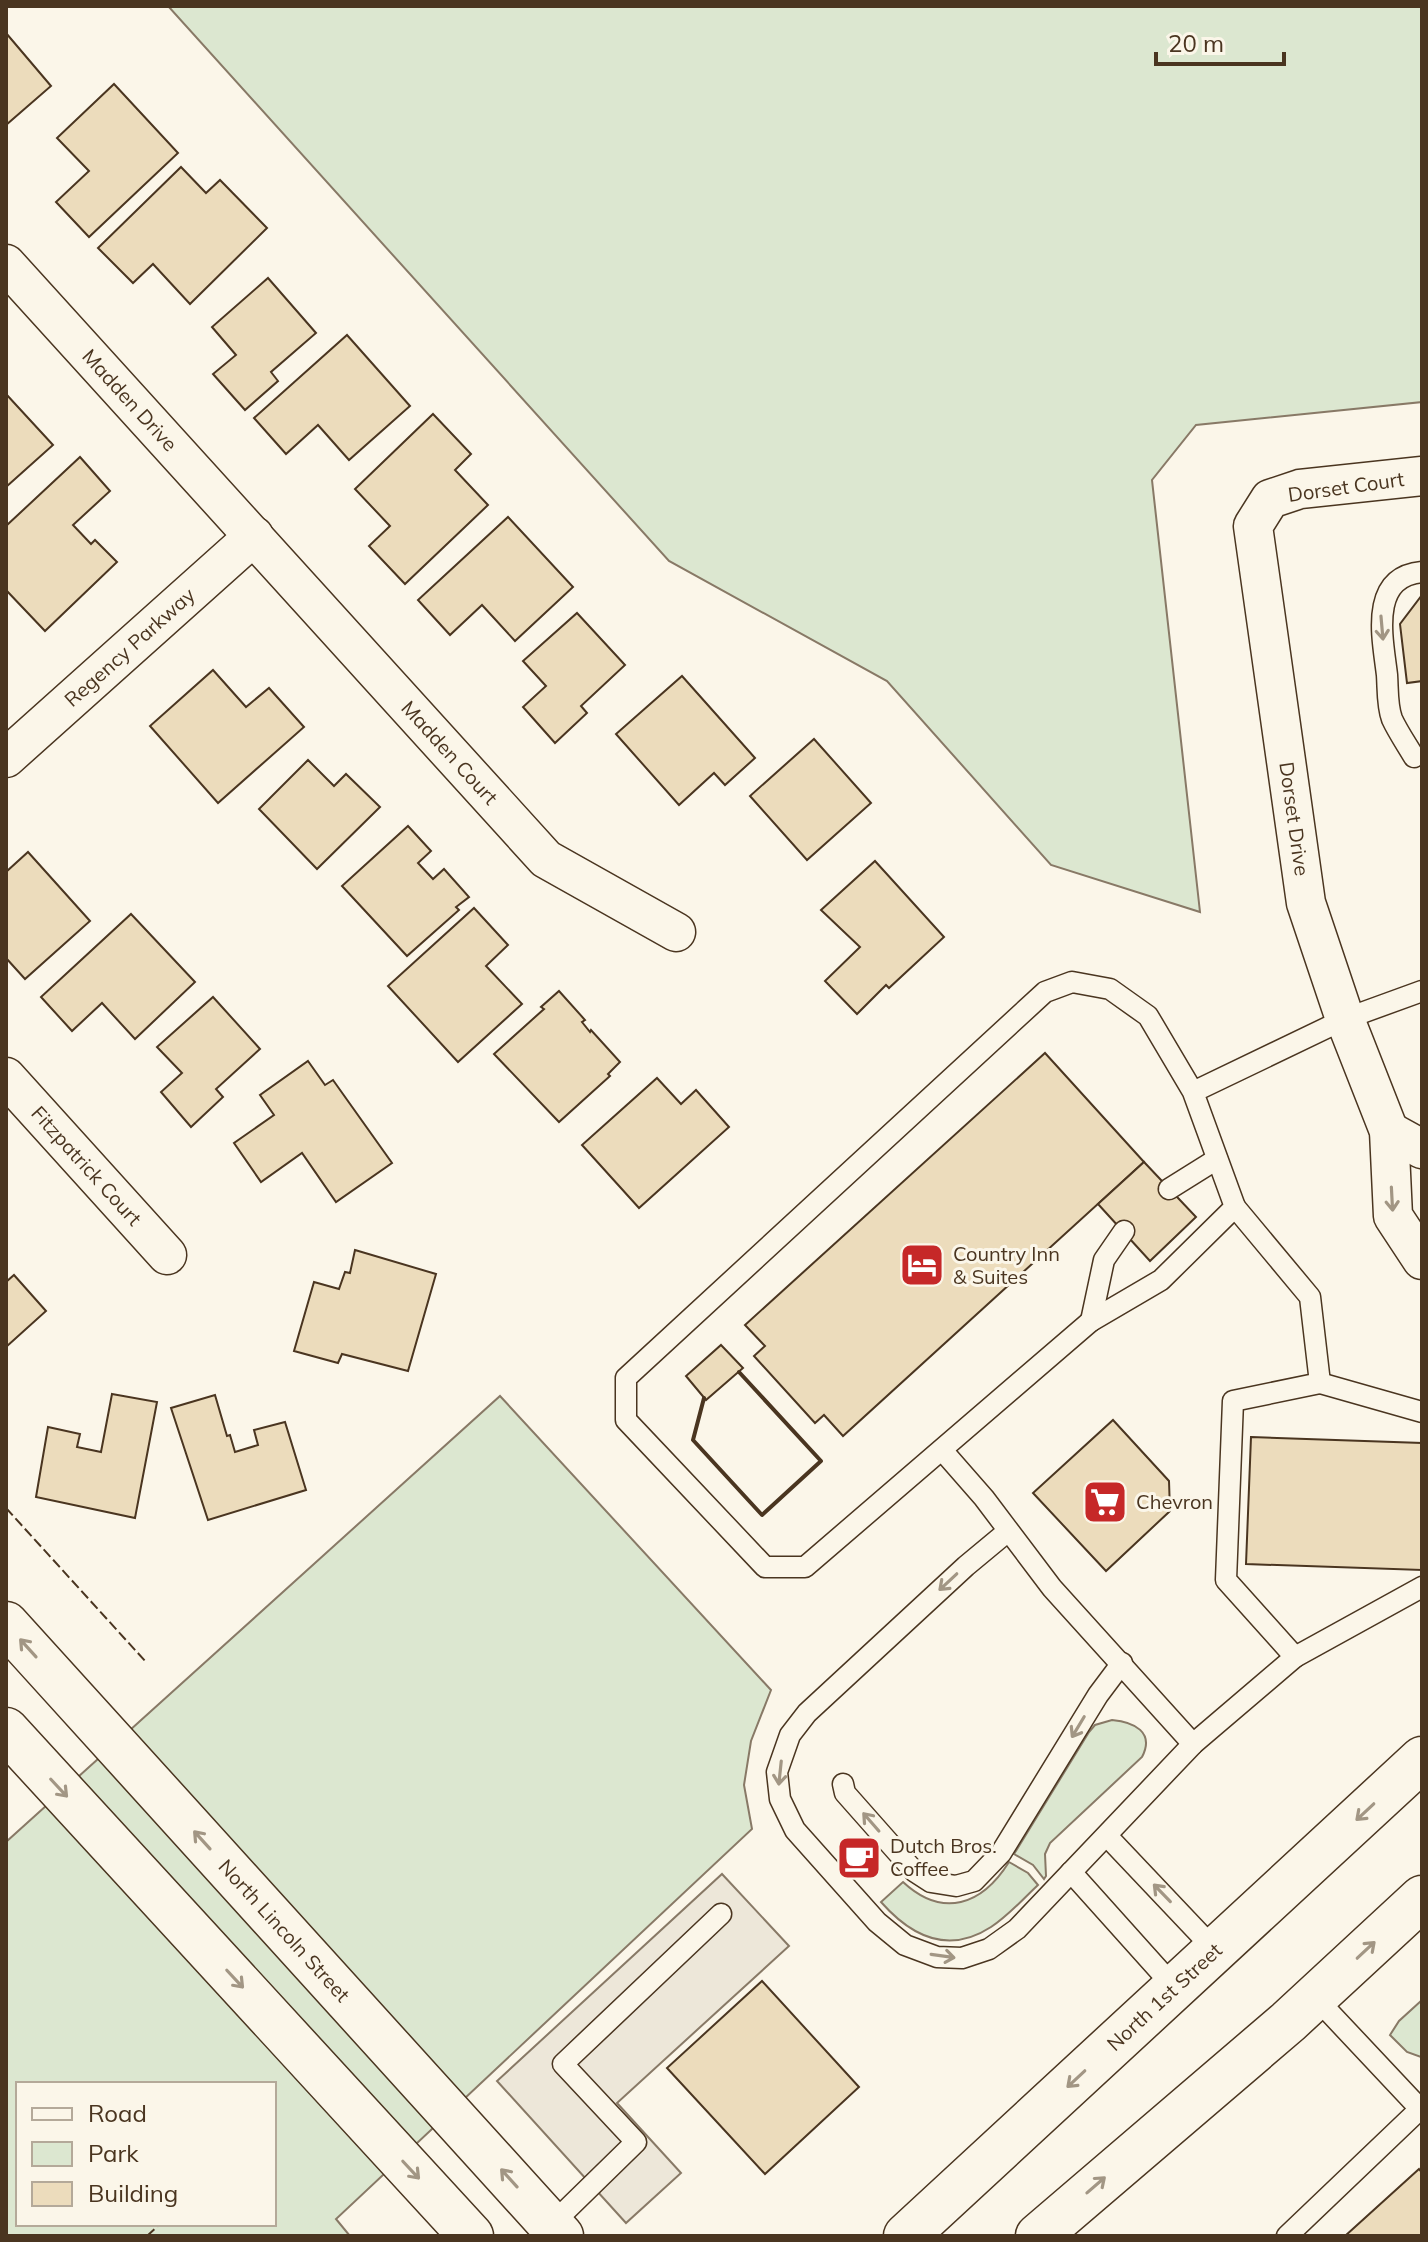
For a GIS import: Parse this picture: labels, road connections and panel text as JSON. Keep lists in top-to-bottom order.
{
  "streets": {
    "street": [
      "Madden Drive",
      "Dorset Court",
      "Regency Parkway",
      "Madden Court",
      "Dorset Drive",
      "Fitzpatrick Court",
      "North Lincoln Street",
      "North 1st Street"
    ]
  },
  "crossings": [
    ["Madden Drive", "Regency Parkway"],
    ["Madden Drive", "Madden Court"],
    ["Dorset Court", "Dorset Drive"],
    ["Regency Parkway", "Madden Court"]
  ],
  "places": {
    "hotel": ["Country Inn & Suites"],
    "supermarket": ["Chevron"],
    "cafe": ["Dutch Bros. Coffee"]
  },
  "legend": ["Road", "Park", "Building"],
  "scale_bar": "20 m"
}
